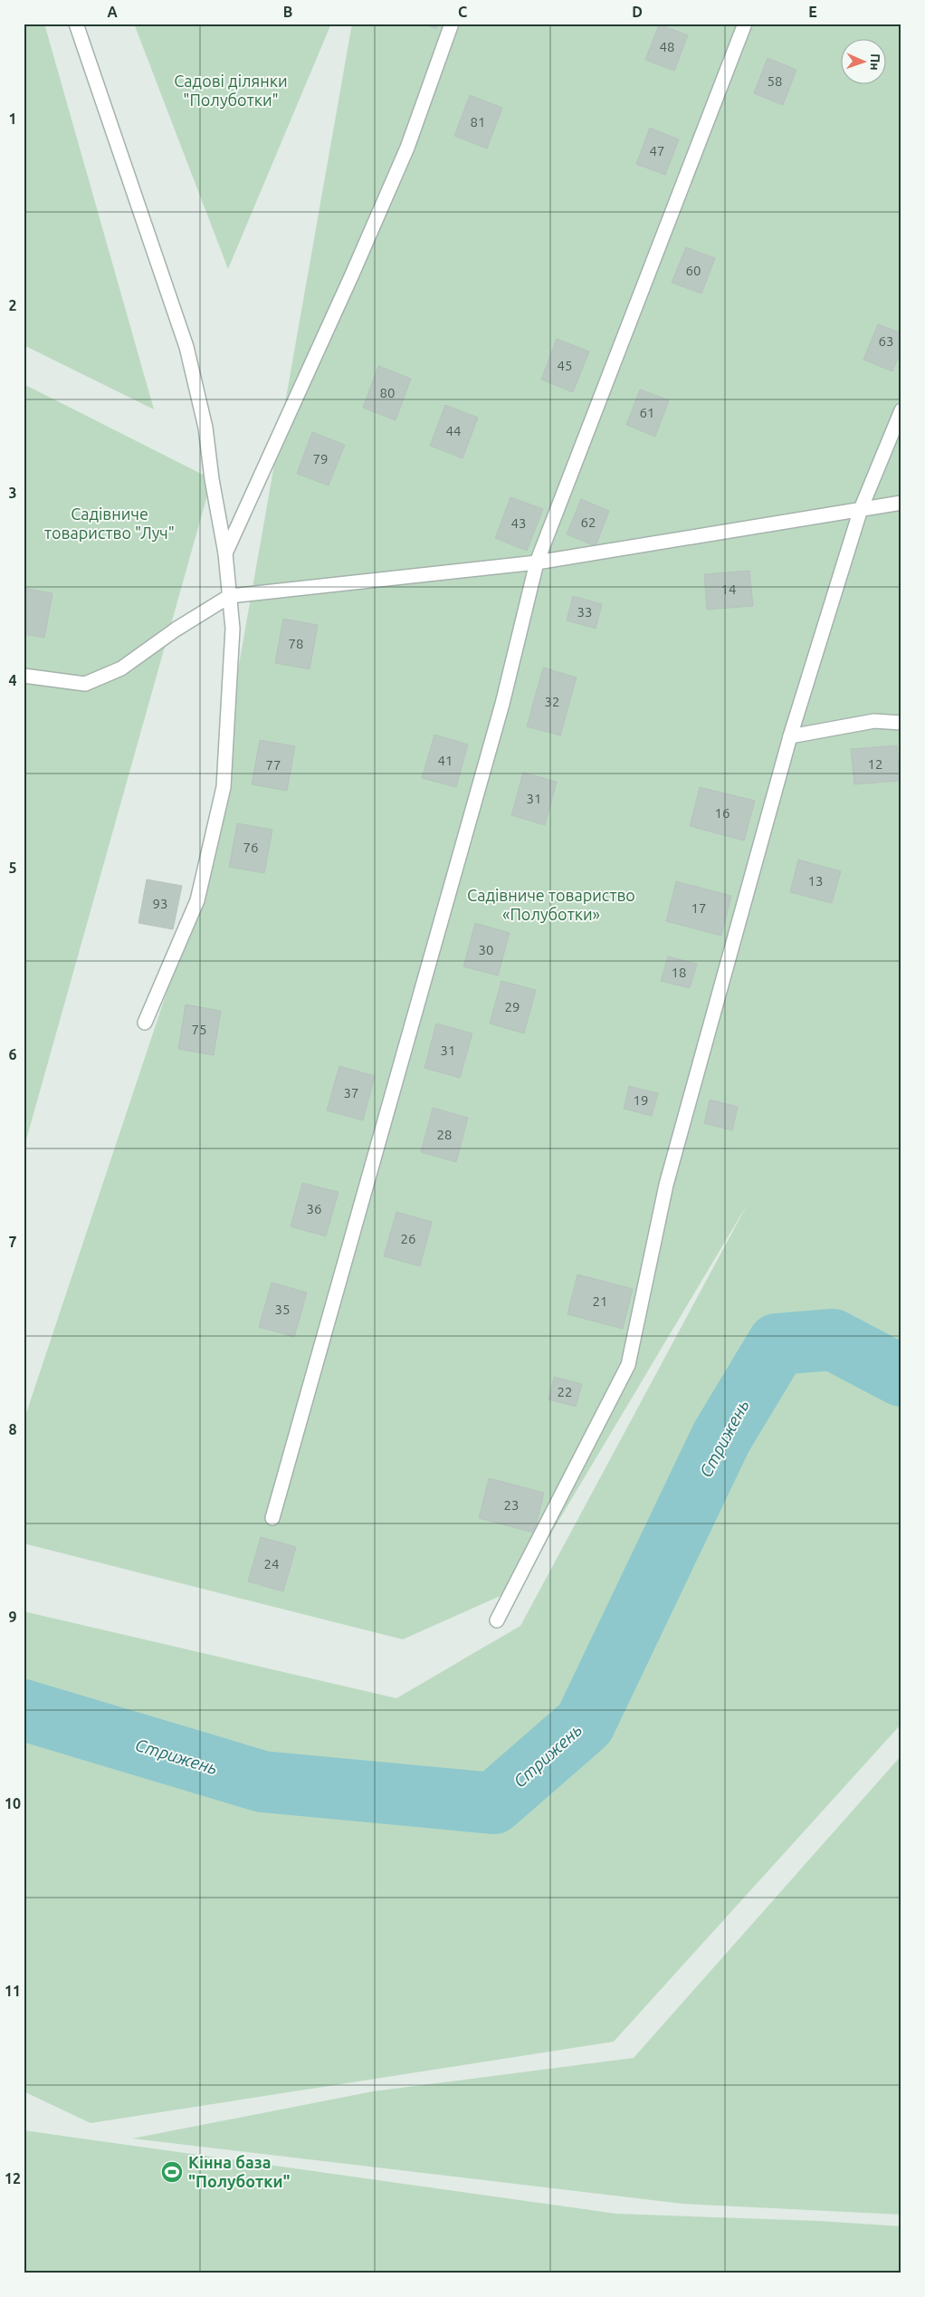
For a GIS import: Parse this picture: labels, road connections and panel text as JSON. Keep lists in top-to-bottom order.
{
  "water": ["Стрижень"],
  "parks": ["Садові ділянки \"Полуботки\"", "Садівниче товариство \"Луч\"", "Садівниче товариство «Полуботки»"],
  "places": {
    "sports": ["Кінна база \"Полуботки\""]
  },
  "house_numbers": [
    "48",
    "58",
    "81",
    "47",
    "60",
    "63",
    "45",
    "80",
    "61",
    "44",
    "79",
    "62",
    "43",
    "14",
    "33",
    "78",
    "32",
    "41",
    "12",
    "77",
    "31",
    "16",
    "76",
    "13",
    "93",
    "17",
    "30",
    "18",
    "29",
    "75",
    "31",
    "37",
    "19",
    "28",
    "36",
    "26",
    "21",
    "35",
    "22",
    "23",
    "24"
  ],
  "north": "right",
  "grid": {
    "columns": [
      "A",
      "B",
      "C",
      "D",
      "E"
    ],
    "rows": [
      "1",
      "2",
      "3",
      "4",
      "5",
      "6",
      "7",
      "8",
      "9",
      "10",
      "11",
      "12"
    ]
  }
}
